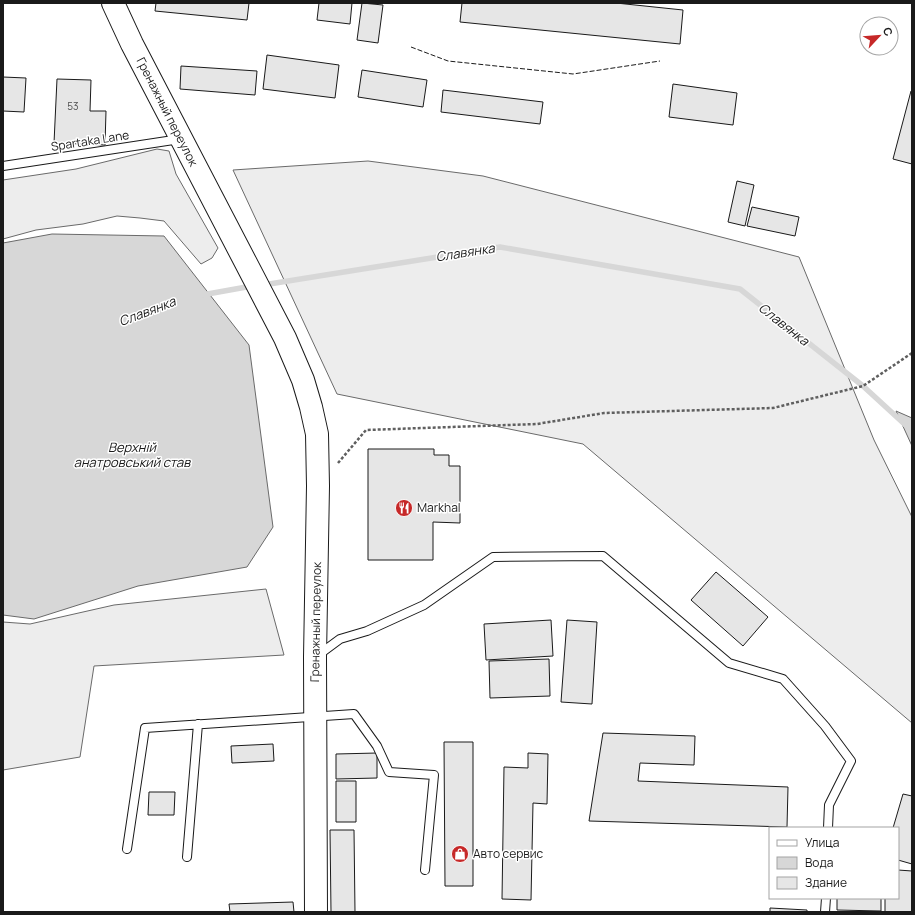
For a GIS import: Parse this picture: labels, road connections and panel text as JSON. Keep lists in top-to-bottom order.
{
  "streets": {
    "street": ["Гренажный переулок"],
    "lane": ["Spartaka Lane"]
  },
  "crossings": [
    ["Гренажный переулок", "Spartaka Lane"]
  ],
  "water": ["Славянка", "Верхній анатровський став"],
  "places": {
    "restaurant": ["Markhal"],
    "shop": ["Авто сервис"]
  },
  "house_numbers": ["53"],
  "legend": ["Улица", "Вода", "Здание"],
  "north": "top right"
}
